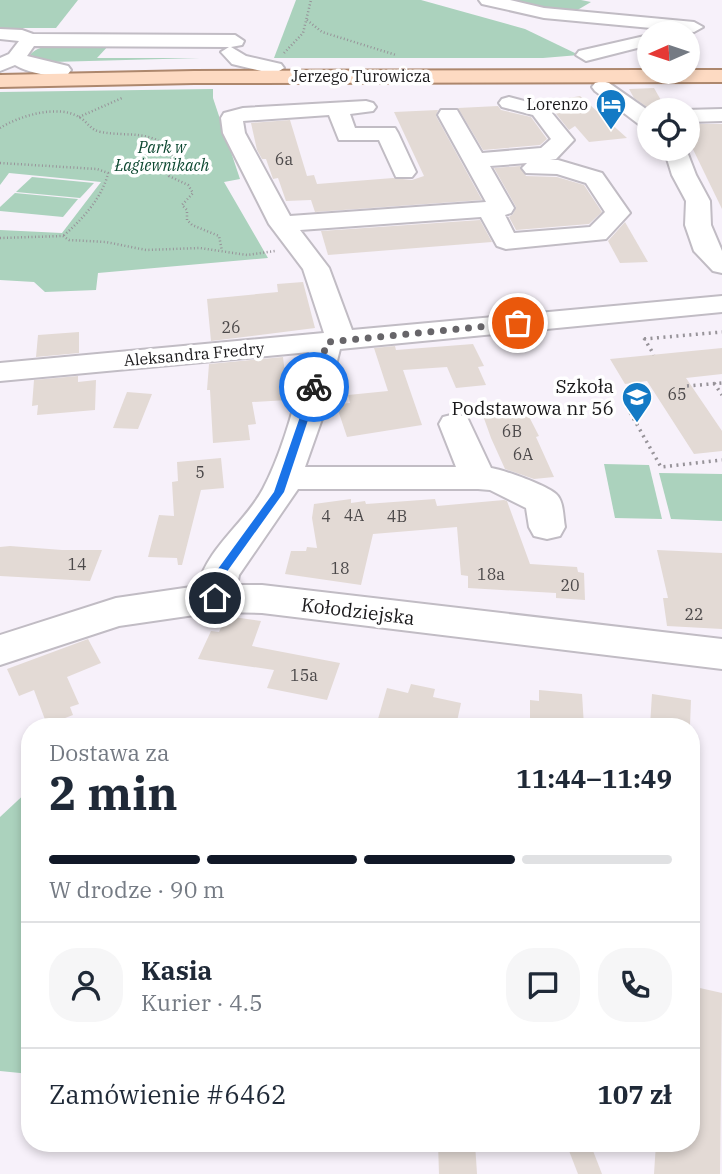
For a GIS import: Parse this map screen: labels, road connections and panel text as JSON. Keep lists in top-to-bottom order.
{
  "streets": {
    "main road": ["Jerzego Turowicza"],
    "street": ["Aleksandra Fredry", "Kołodziejska"]
  },
  "parks": ["Park w Łagiewnikach"],
  "places": {
    "hotel": ["Lorenzo"],
    "school or university": ["Szkoła Podstawowa nr 56"]
  },
  "house_numbers": [
    "6a",
    "26",
    "65",
    "6B",
    "6A",
    "5",
    "4A",
    "4",
    "4B",
    "14",
    "18",
    "18a",
    "20",
    "22",
    "15a"
  ],
  "north": "left",
  "page": {
    "heading": ["2 min", "Dostawa za", "11:44–11:49"],
    "panel": [
      "Kasia",
      "Kurier · 4.5",
      "Zamówienie #6462",
      "107 zł"
    ],
    "bar": "W drodze · 90 m"
  }
}
